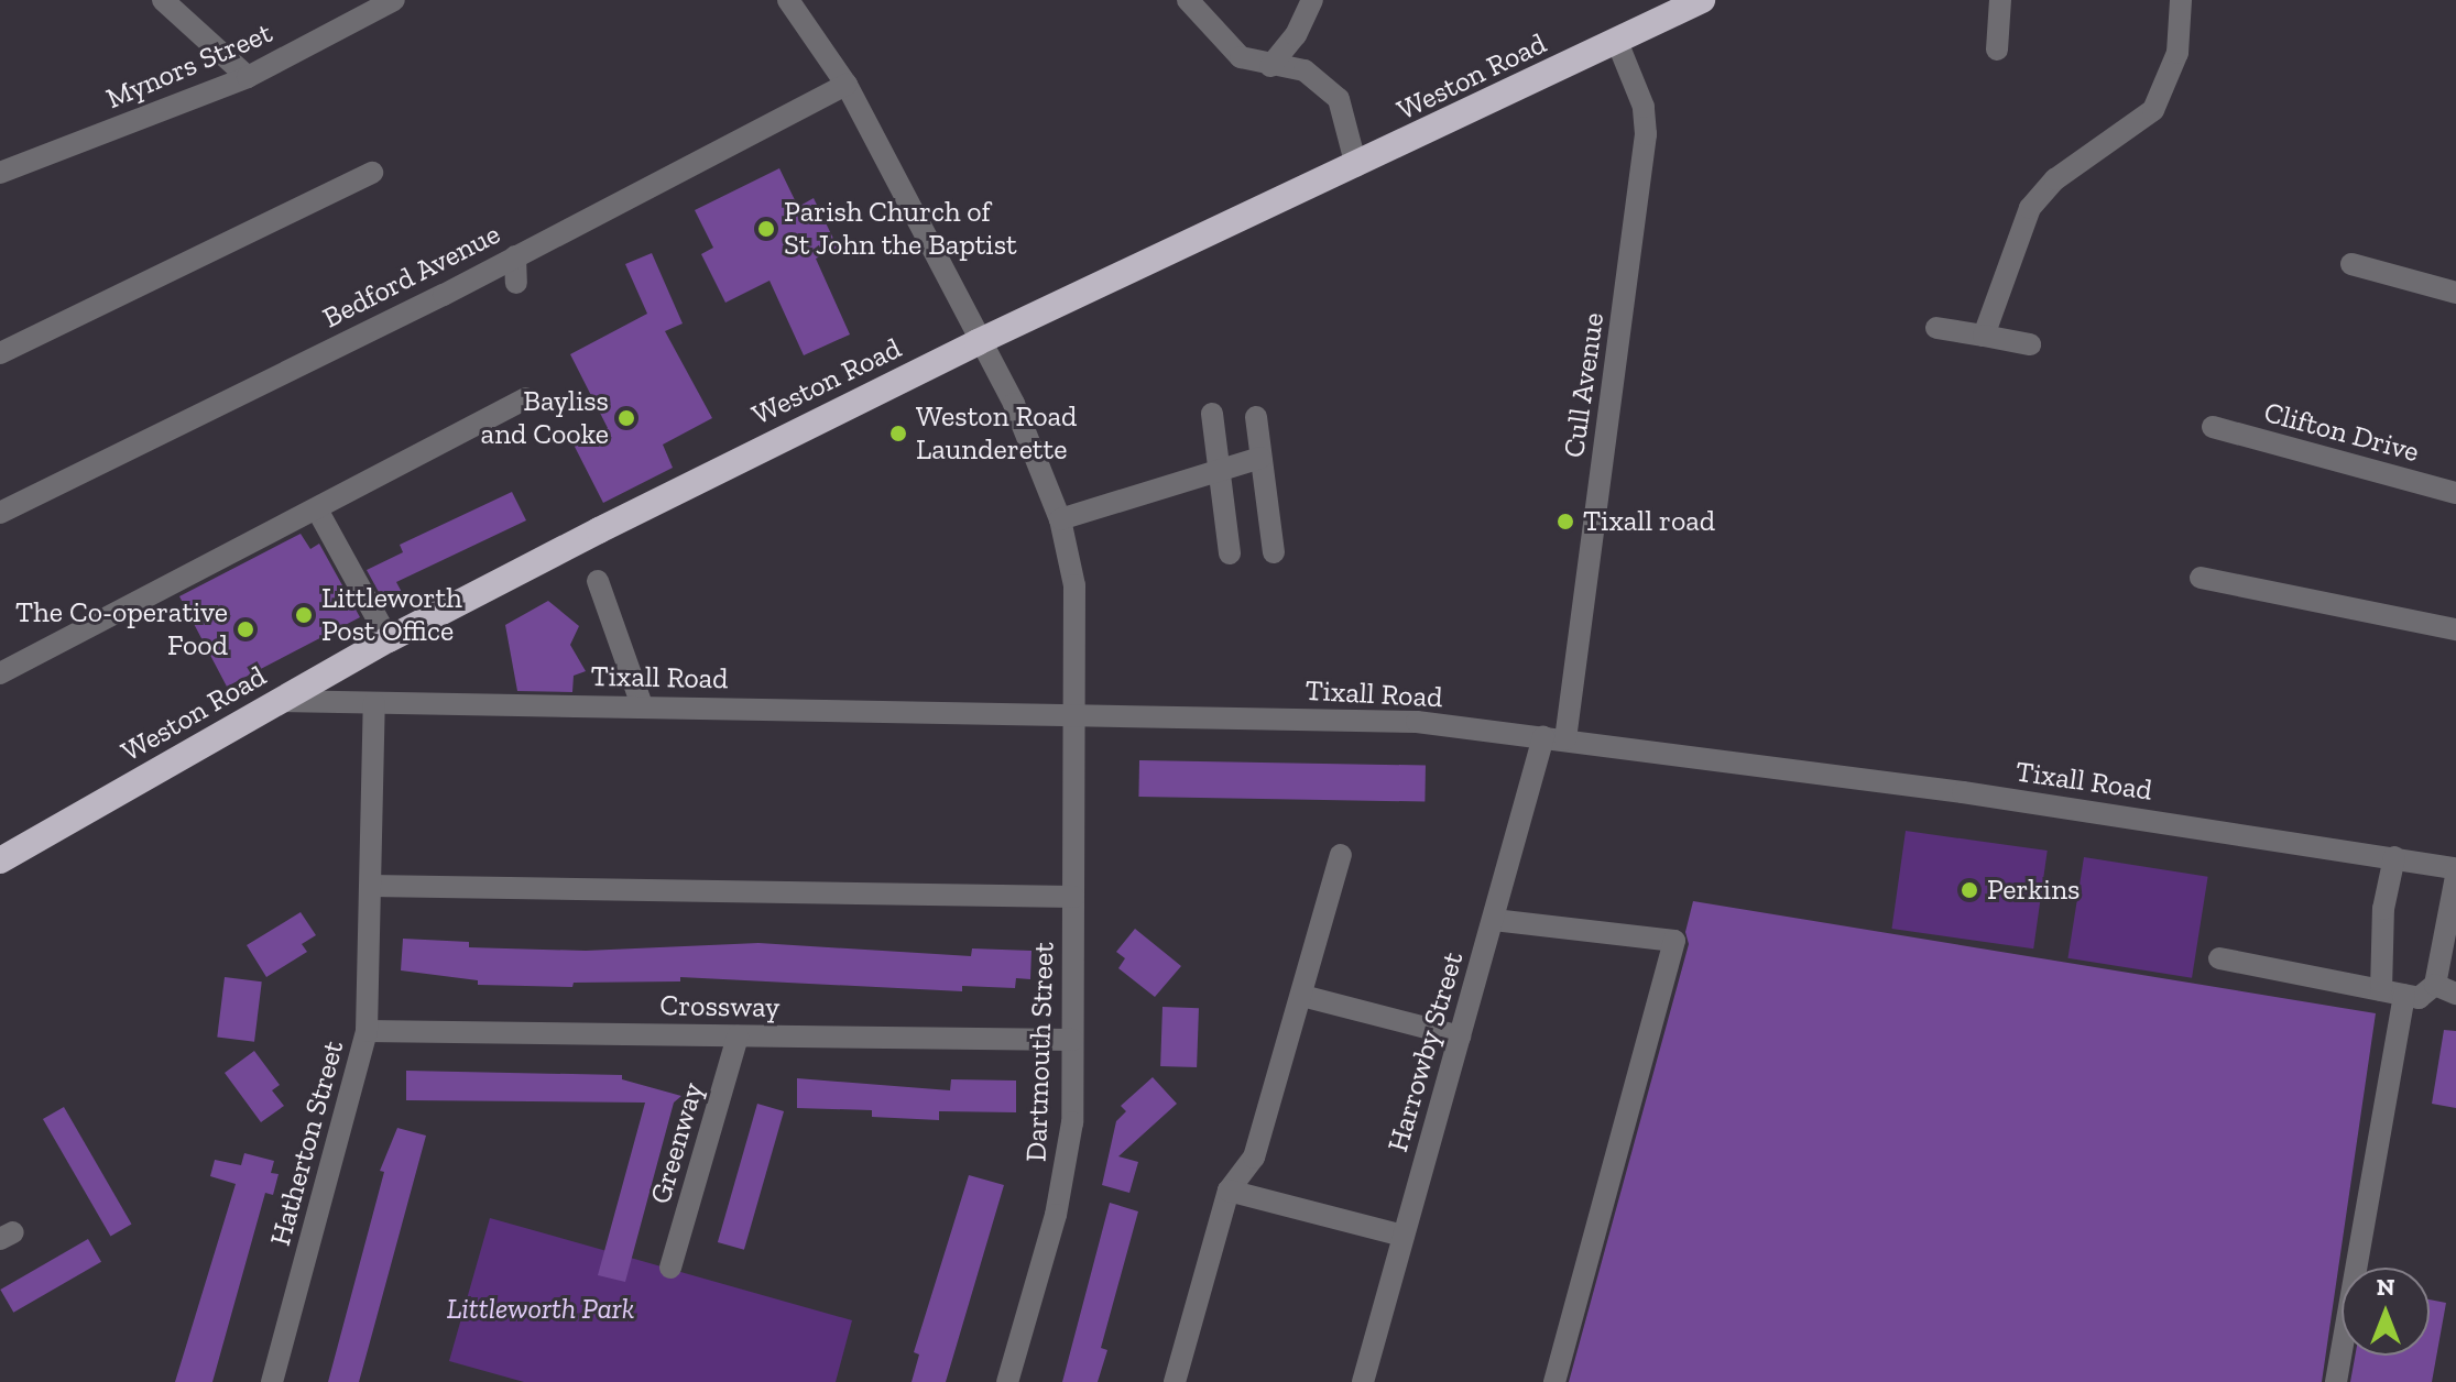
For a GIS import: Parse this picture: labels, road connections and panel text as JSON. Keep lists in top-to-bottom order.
{
  "streets": {
    "highway": ["Weston Road"],
    "street": [
      "Mynors Street",
      "Bedford Avenue",
      "Cull Avenue",
      "Clifton Drive",
      "Tixall Road",
      "Crossway",
      "Dartmouth Street",
      "Harrowby Street",
      "Hatherton Street",
      "Greenway"
    ]
  },
  "crossings": [
    ["Weston Road", "Cull Avenue"],
    ["Weston Road", "Tixall Road"],
    ["Weston Road", "Dartmouth Street"],
    ["Bedford Avenue", "Dartmouth Street"],
    ["Cull Avenue", "Tixall Road"],
    ["Cull Avenue", "Harrowby Street"],
    ["Tixall Road", "Dartmouth Street"],
    ["Tixall Road", "Harrowby Street"],
    ["Tixall Road", "Hatherton Street"],
    ["Crossway", "Dartmouth Street"],
    ["Crossway", "Hatherton Street"],
    ["Crossway", "Greenway"]
  ],
  "parks": ["Littleworth Park"],
  "places": [
    "Parish Church of St John the Baptist",
    "Bayliss and Cooke",
    "Weston Road Launderette",
    "Tixall road",
    "Littleworth Post Office",
    "The Co-operative Food",
    "Perkins"
  ],
  "north": "top"
}
